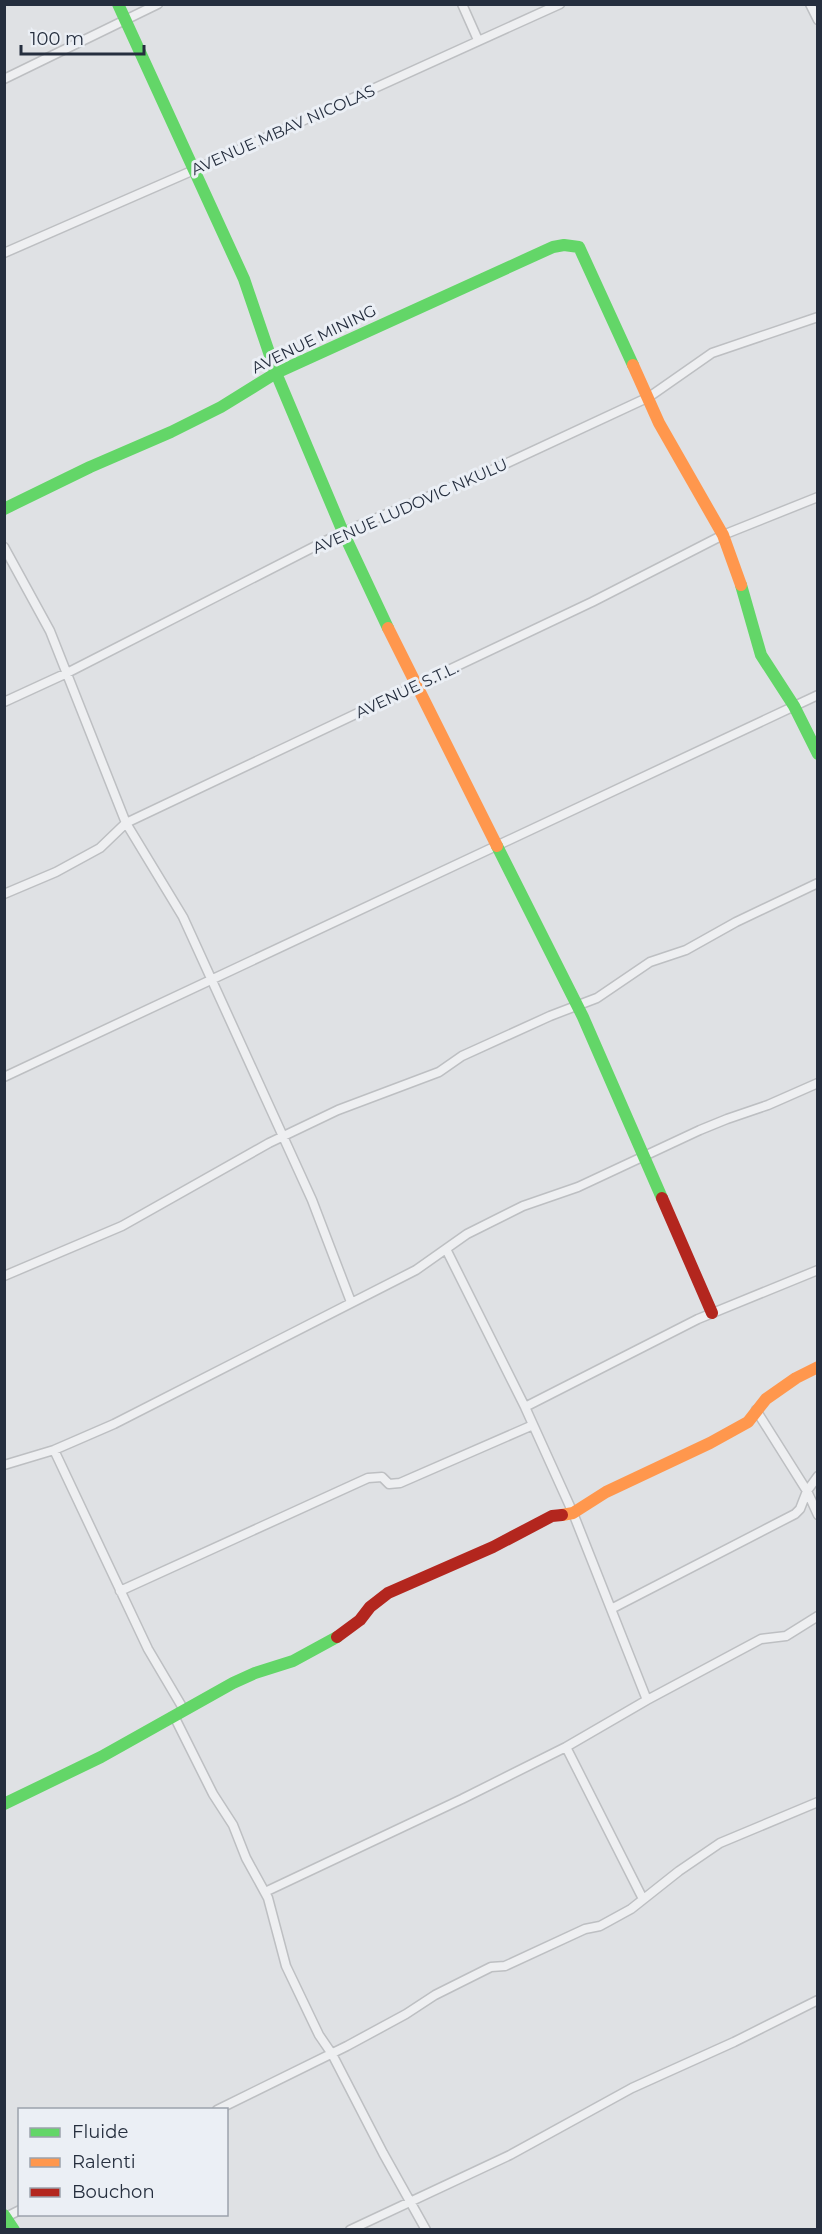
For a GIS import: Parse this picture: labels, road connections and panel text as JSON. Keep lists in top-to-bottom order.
{
  "streets": {
    "street": [
      "AVENUE MBAV NICOLAS",
      "AVENUE MINING",
      "AVENUE LUDOVIC NKULU",
      "AVENUE S.T.L."
    ]
  },
  "crossings": [
    ["AVENUE MINING", "AVENUE LUDOVIC NKULU"]
  ],
  "legend": ["Fluide", "Ralenti", "Bouchon"],
  "scale_bar": "100 m"
}
